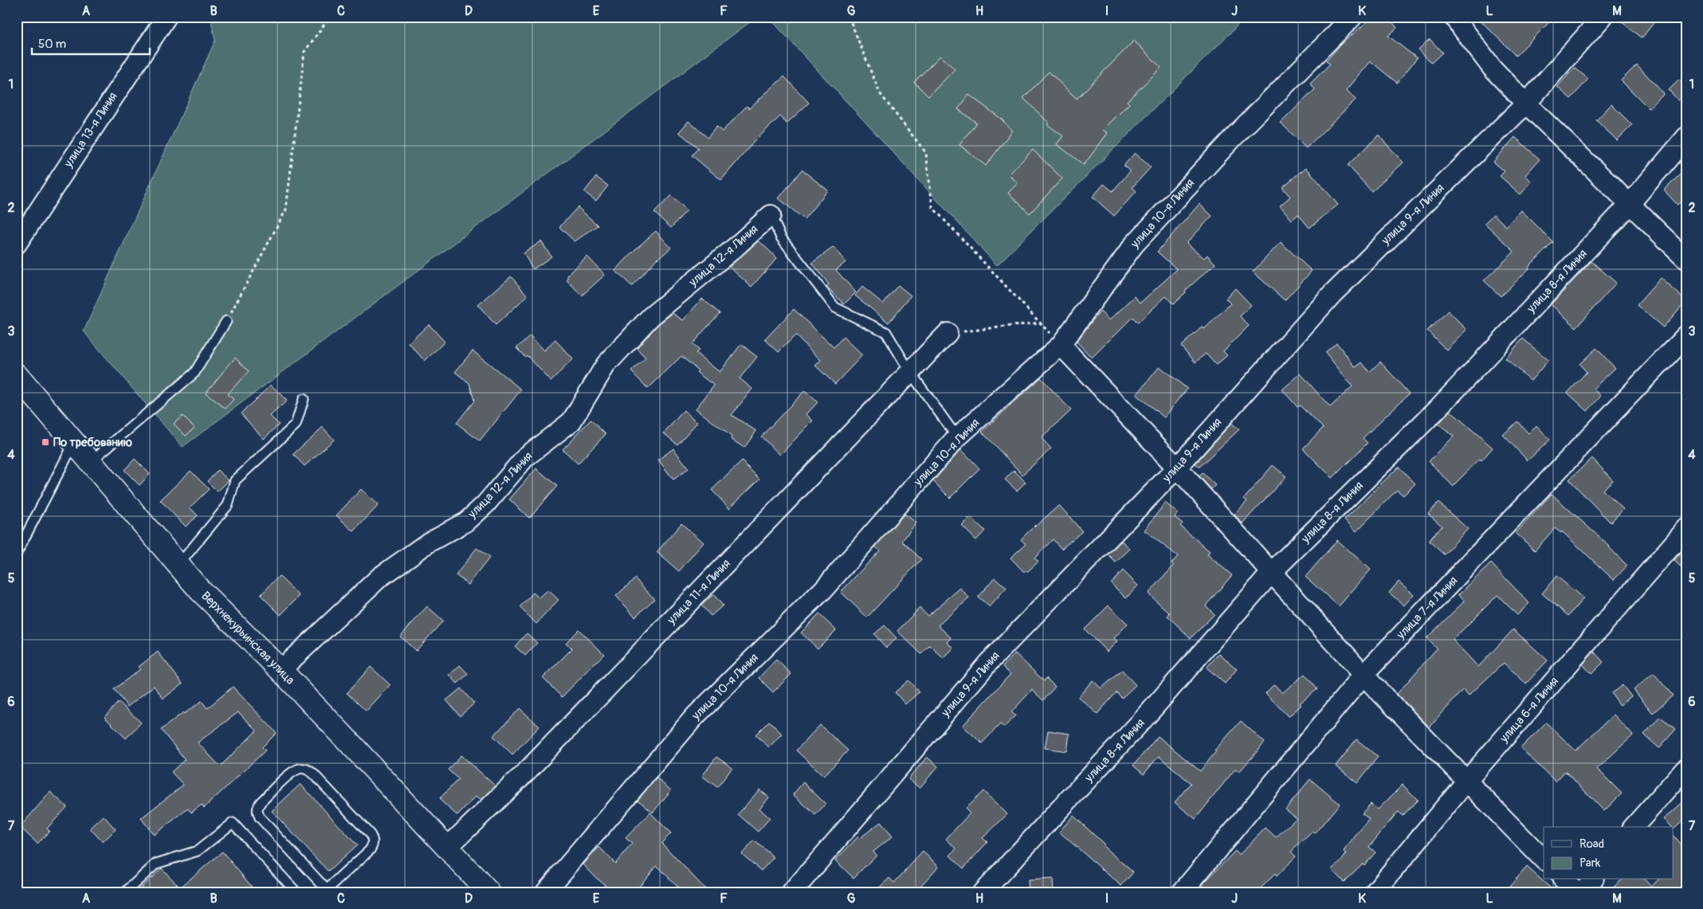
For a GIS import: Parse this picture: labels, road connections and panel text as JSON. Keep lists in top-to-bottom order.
{
  "streets": {
    "street": [
      "улица 13-я Линия",
      "улица 10-я Линия",
      "улица 9-я Линия",
      "улица 12-я Линия",
      "улица 8-я Линия",
      "улица 11-я Линия",
      "улица 7-я Линия",
      "Верхнекурьинская улица",
      "улица 6-я Линия"
    ]
  },
  "crossings": [
    ["улица 12-я Линия", "Верхнекурьинская улица"],
    ["улица 11-я Линия", "Верхнекурьинская улица"]
  ],
  "places": {
    "transit": ["По требованию"]
  },
  "legend": ["Road", "Park"],
  "scale_bar": "50 m",
  "grid": {
    "columns": [
      "A",
      "B",
      "C",
      "D",
      "E",
      "F",
      "G",
      "H",
      "I",
      "J",
      "K",
      "L",
      "M"
    ],
    "rows": [
      "1",
      "2",
      "3",
      "4",
      "5",
      "6",
      "7"
    ]
  }
}
